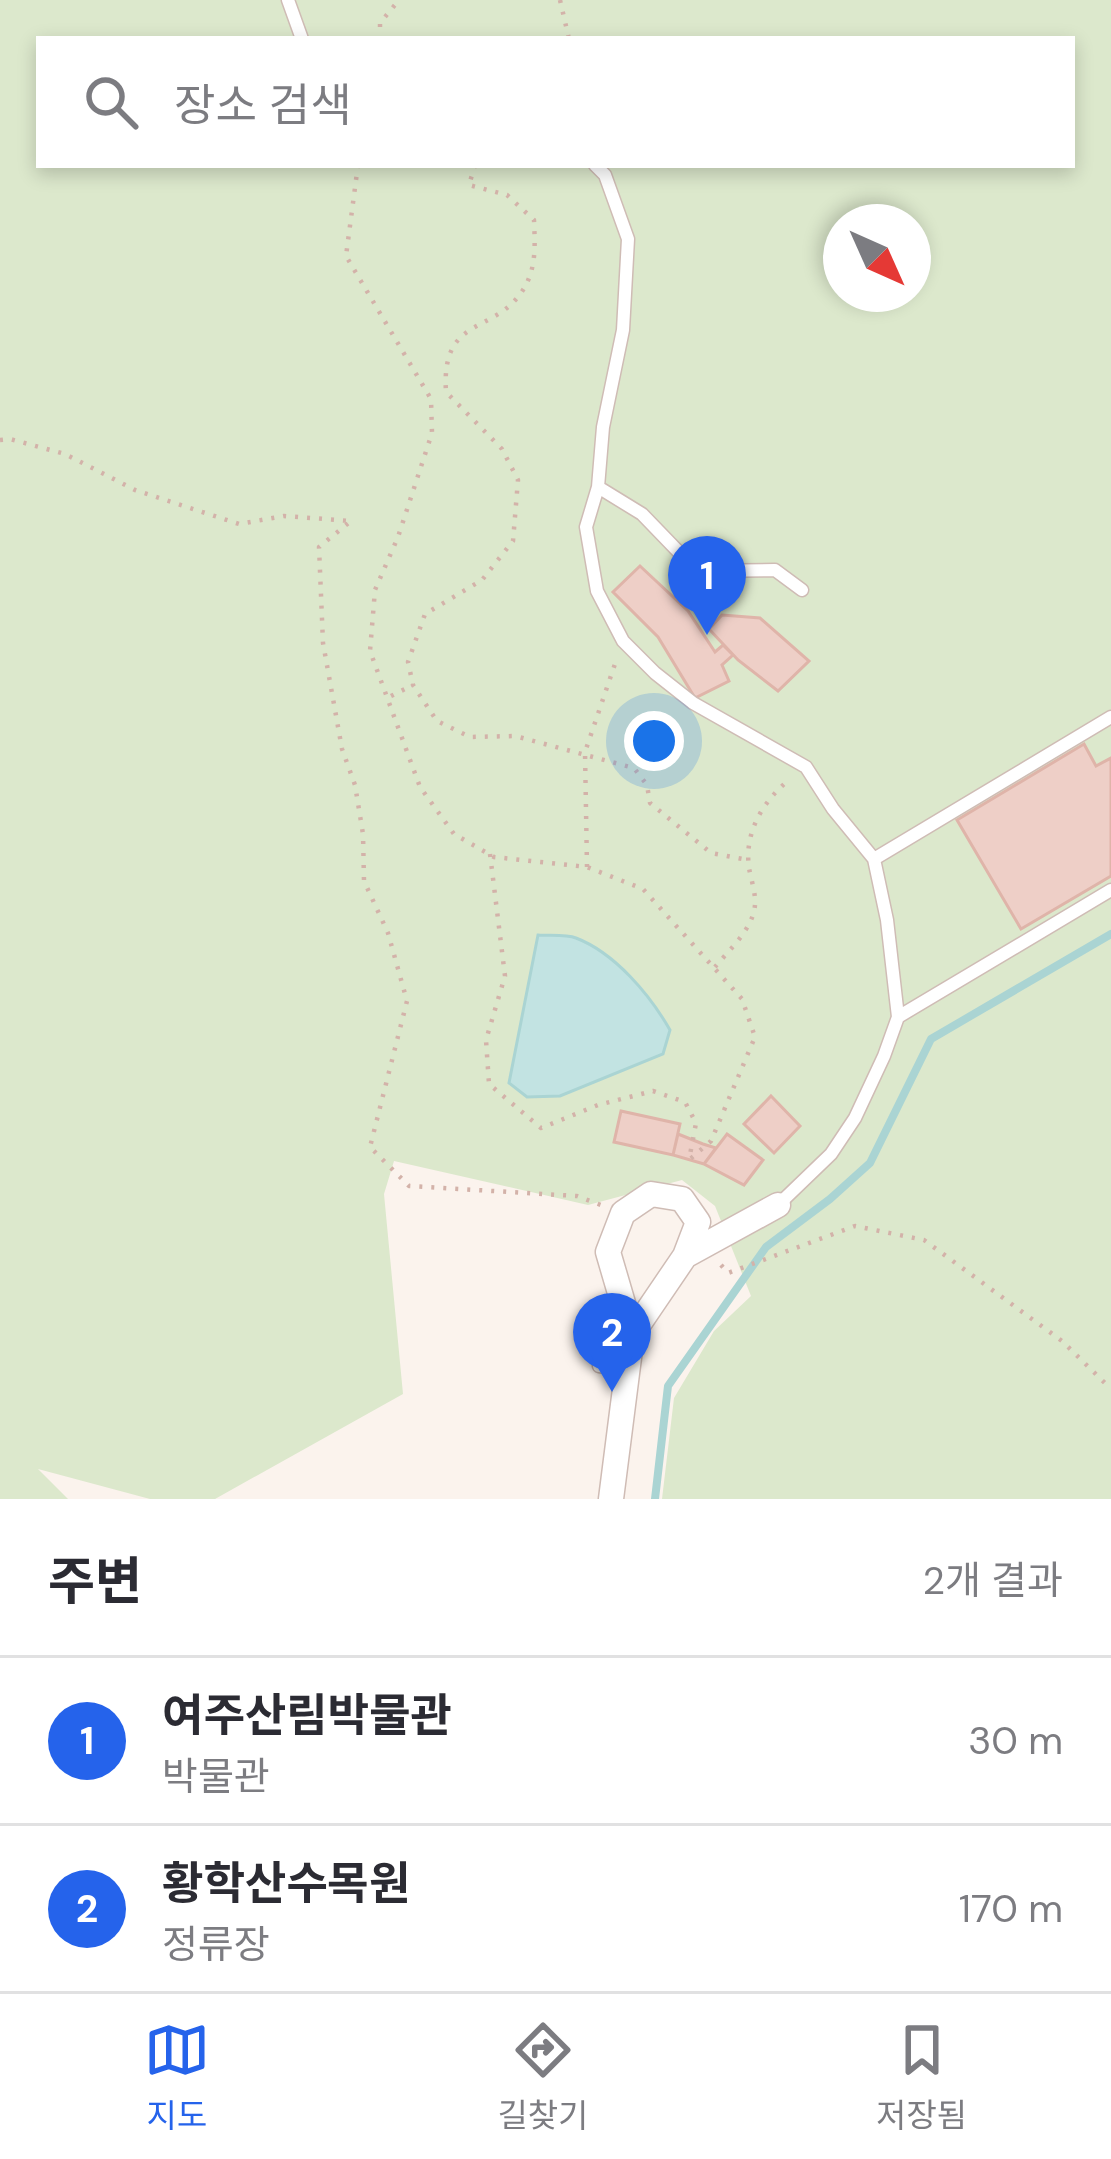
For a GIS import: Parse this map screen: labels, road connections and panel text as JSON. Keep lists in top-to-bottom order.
{
  "north": "bottom right",
  "page": {
    "search": "장소 검색",
    "pins": ["1", "2"],
    "heading": ["주변", "2개 결과"],
    "list": [
      {
        "mark": "1",
        "name": "여주산림박물관",
        "note": "박물관",
        "value": "30 m"
      },
      {
        "mark": "2",
        "name": "황학산수목원",
        "note": "정류장",
        "value": "170 m"
      }
    ],
    "nav": ["지도", "길찾기", "저장됨"]
  }
}
